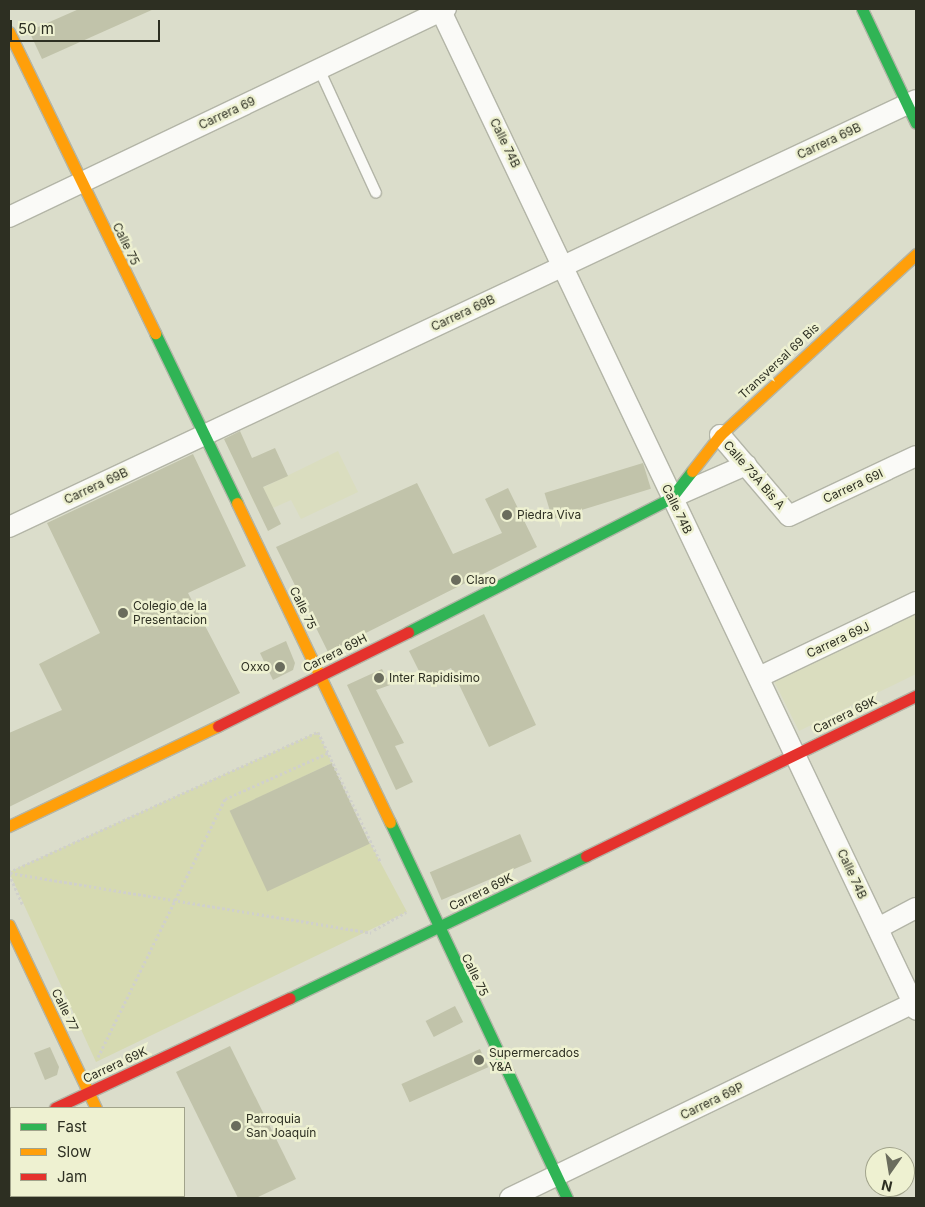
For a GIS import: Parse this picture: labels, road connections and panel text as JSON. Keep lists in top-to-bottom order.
{
  "streets": {
    "street": [
      "Carrera 69",
      "Carrera 69B",
      "Calle 74B",
      "Calle 75",
      "Transversal 69 Bis",
      "Calle 73A Bis A",
      "Carrera 69I",
      "Carrera 69J",
      "Carrera 69H",
      "Carrera 69K",
      "Calle 77",
      "Carrera 69P"
    ]
  },
  "crossings": [
    ["Carrera 69", "Calle 74B"],
    ["Carrera 69", "Calle 75"],
    ["Carrera 69B", "Calle 74B"],
    ["Carrera 69B", "Calle 75"],
    ["Calle 74B", "Transversal 69 Bis"],
    ["Calle 74B", "Carrera 69J"],
    ["Calle 74B", "Carrera 69H"],
    ["Calle 74B", "Carrera 69K"],
    ["Calle 74B", "Carrera 69P"],
    ["Calle 75", "Carrera 69H"],
    ["Calle 75", "Carrera 69K"],
    ["Calle 75", "Carrera 69P"],
    ["Transversal 69 Bis", "Calle 73A Bis A"],
    ["Transversal 69 Bis", "Carrera 69H"],
    ["Calle 73A Bis A", "Carrera 69I"],
    ["Carrera 69K", "Calle 77"]
  ],
  "places": [
    "Piedra Viva",
    "Claro",
    "Colegio de la Presentacion",
    "Oxxo",
    "Inter Rapidisimo",
    "Supermercados Y&A",
    "Parroquia San Joaquín"
  ],
  "legend": ["Fast", "Slow", "Jam"],
  "scale_bar": "50 m",
  "north": "bottom"
}
